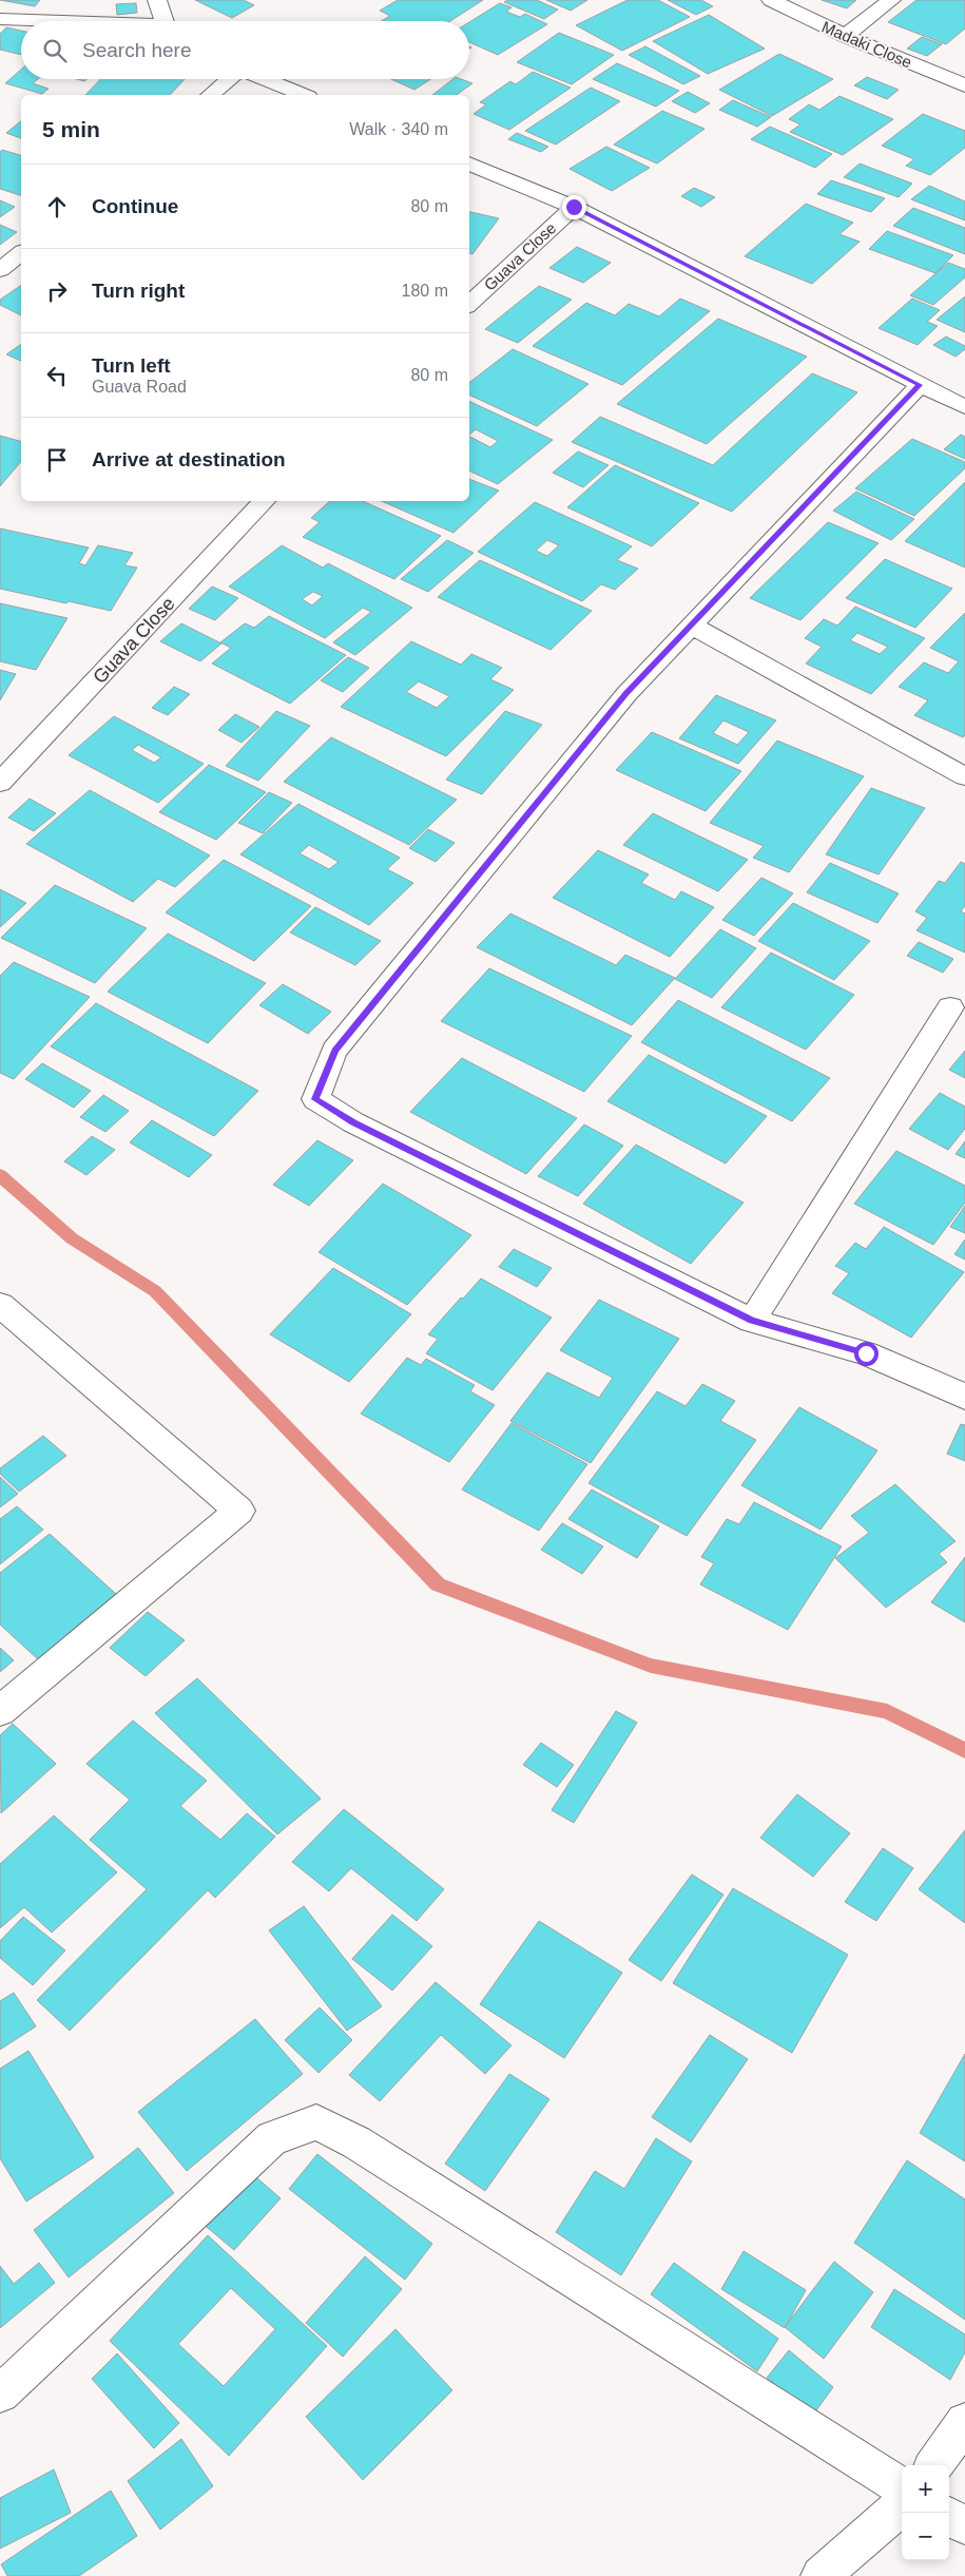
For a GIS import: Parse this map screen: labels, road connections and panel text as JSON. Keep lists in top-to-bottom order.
{
  "streets": {
    "street": ["Madaki Close", "Guava Close"]
  },
  "page": {
    "search": "Search here",
    "heading": ["5 min", "Walk · 340 m"],
    "list": [
      ["Continue", "80 m"],
      ["Turn right", "180 m"],
      ["Turn left", "Guava Road", "80 m"],
      "Arrive at destination"
    ],
    "map_buttons": ["+", "−"]
  }
}
